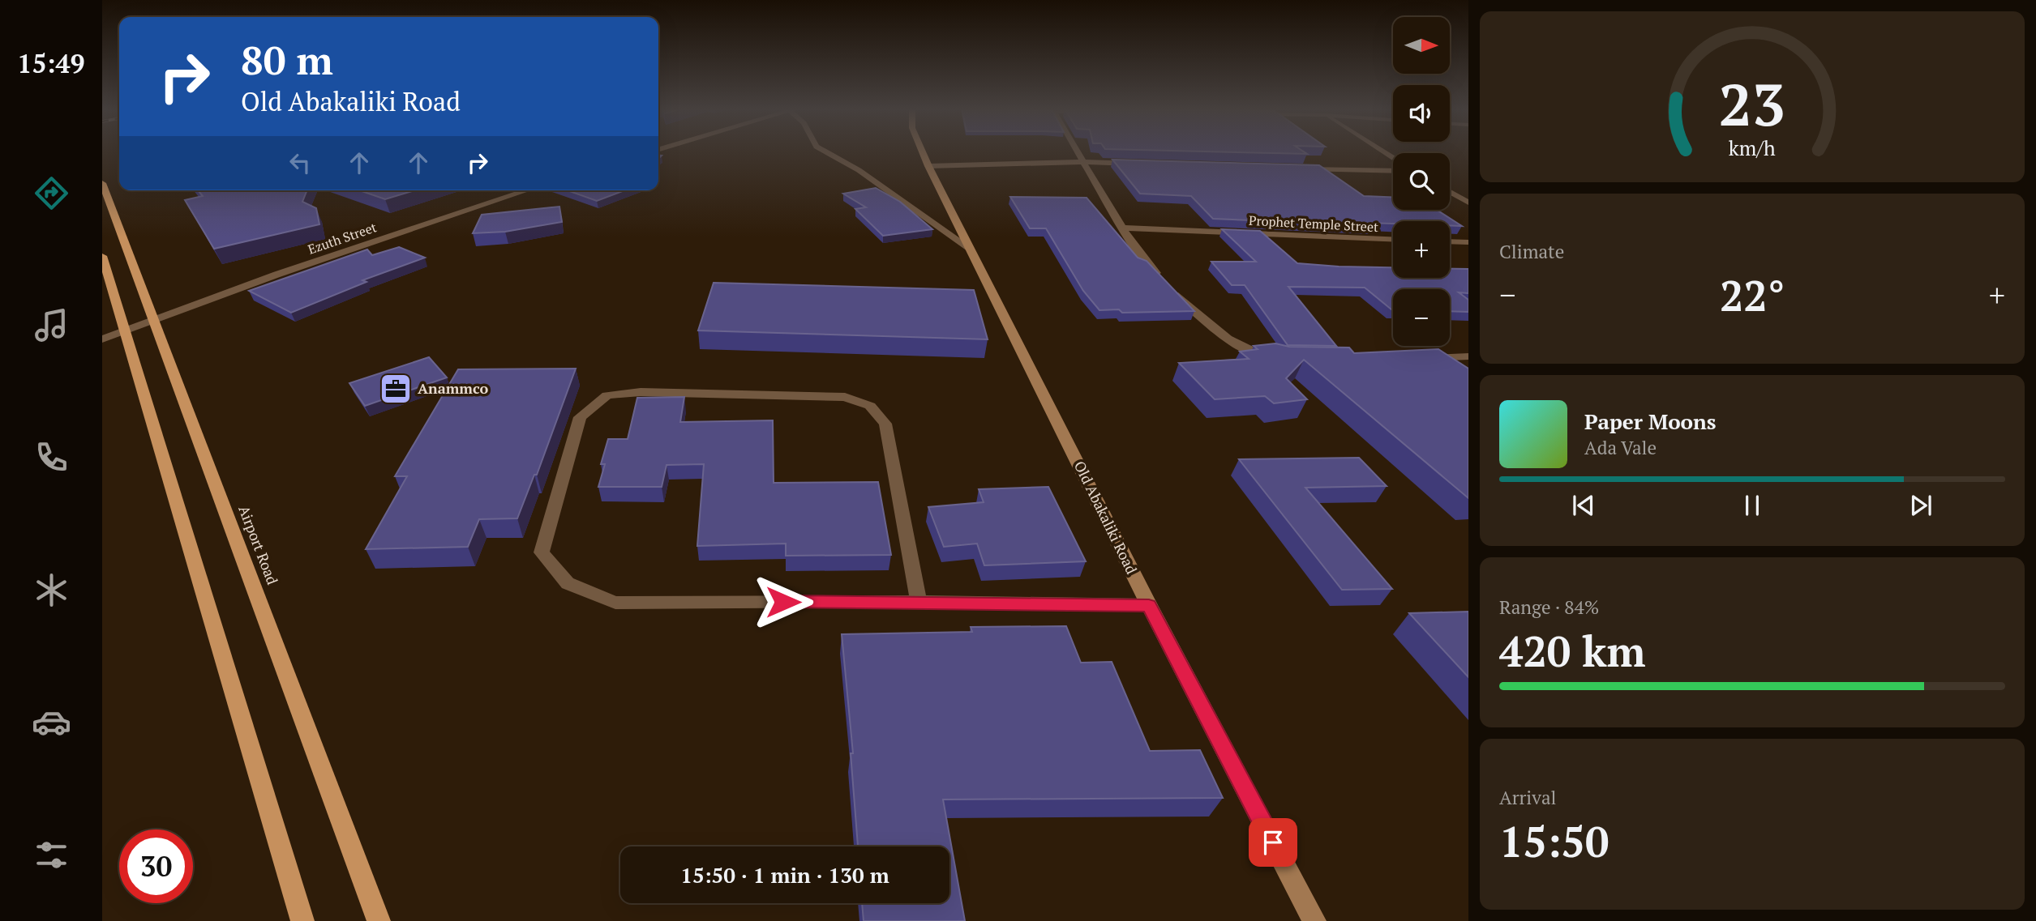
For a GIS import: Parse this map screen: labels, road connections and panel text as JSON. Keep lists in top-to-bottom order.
{
  "streets": {
    "main road": ["Old Abakaliki Road", "Airport Road"],
    "street": ["Prophet Temple Street", "Ezuth Street"]
  },
  "crossings": [
    ["Ezuth Street", "Airport Road"]
  ],
  "places": {
    "office": ["Anammco"]
  },
  "north": "right",
  "page": {
    "tabs": "15:49",
    "map_buttons": ["+", "−"],
    "turn": ["80 m", "Old Abakaliki Road"],
    "tile": [
      "Climate",
      ["Range · 84%", "420 km"],
      ["Arrival", "15:50"]
    ],
    "heat": ["−", "22°", "+"],
    "song": ["Paper Moons", "Ada Vale"],
    "limit": "30",
    "trip": "15:50 · 1 min · 130 m",
    "gauge": ["23", "km/h"]
  }
}
